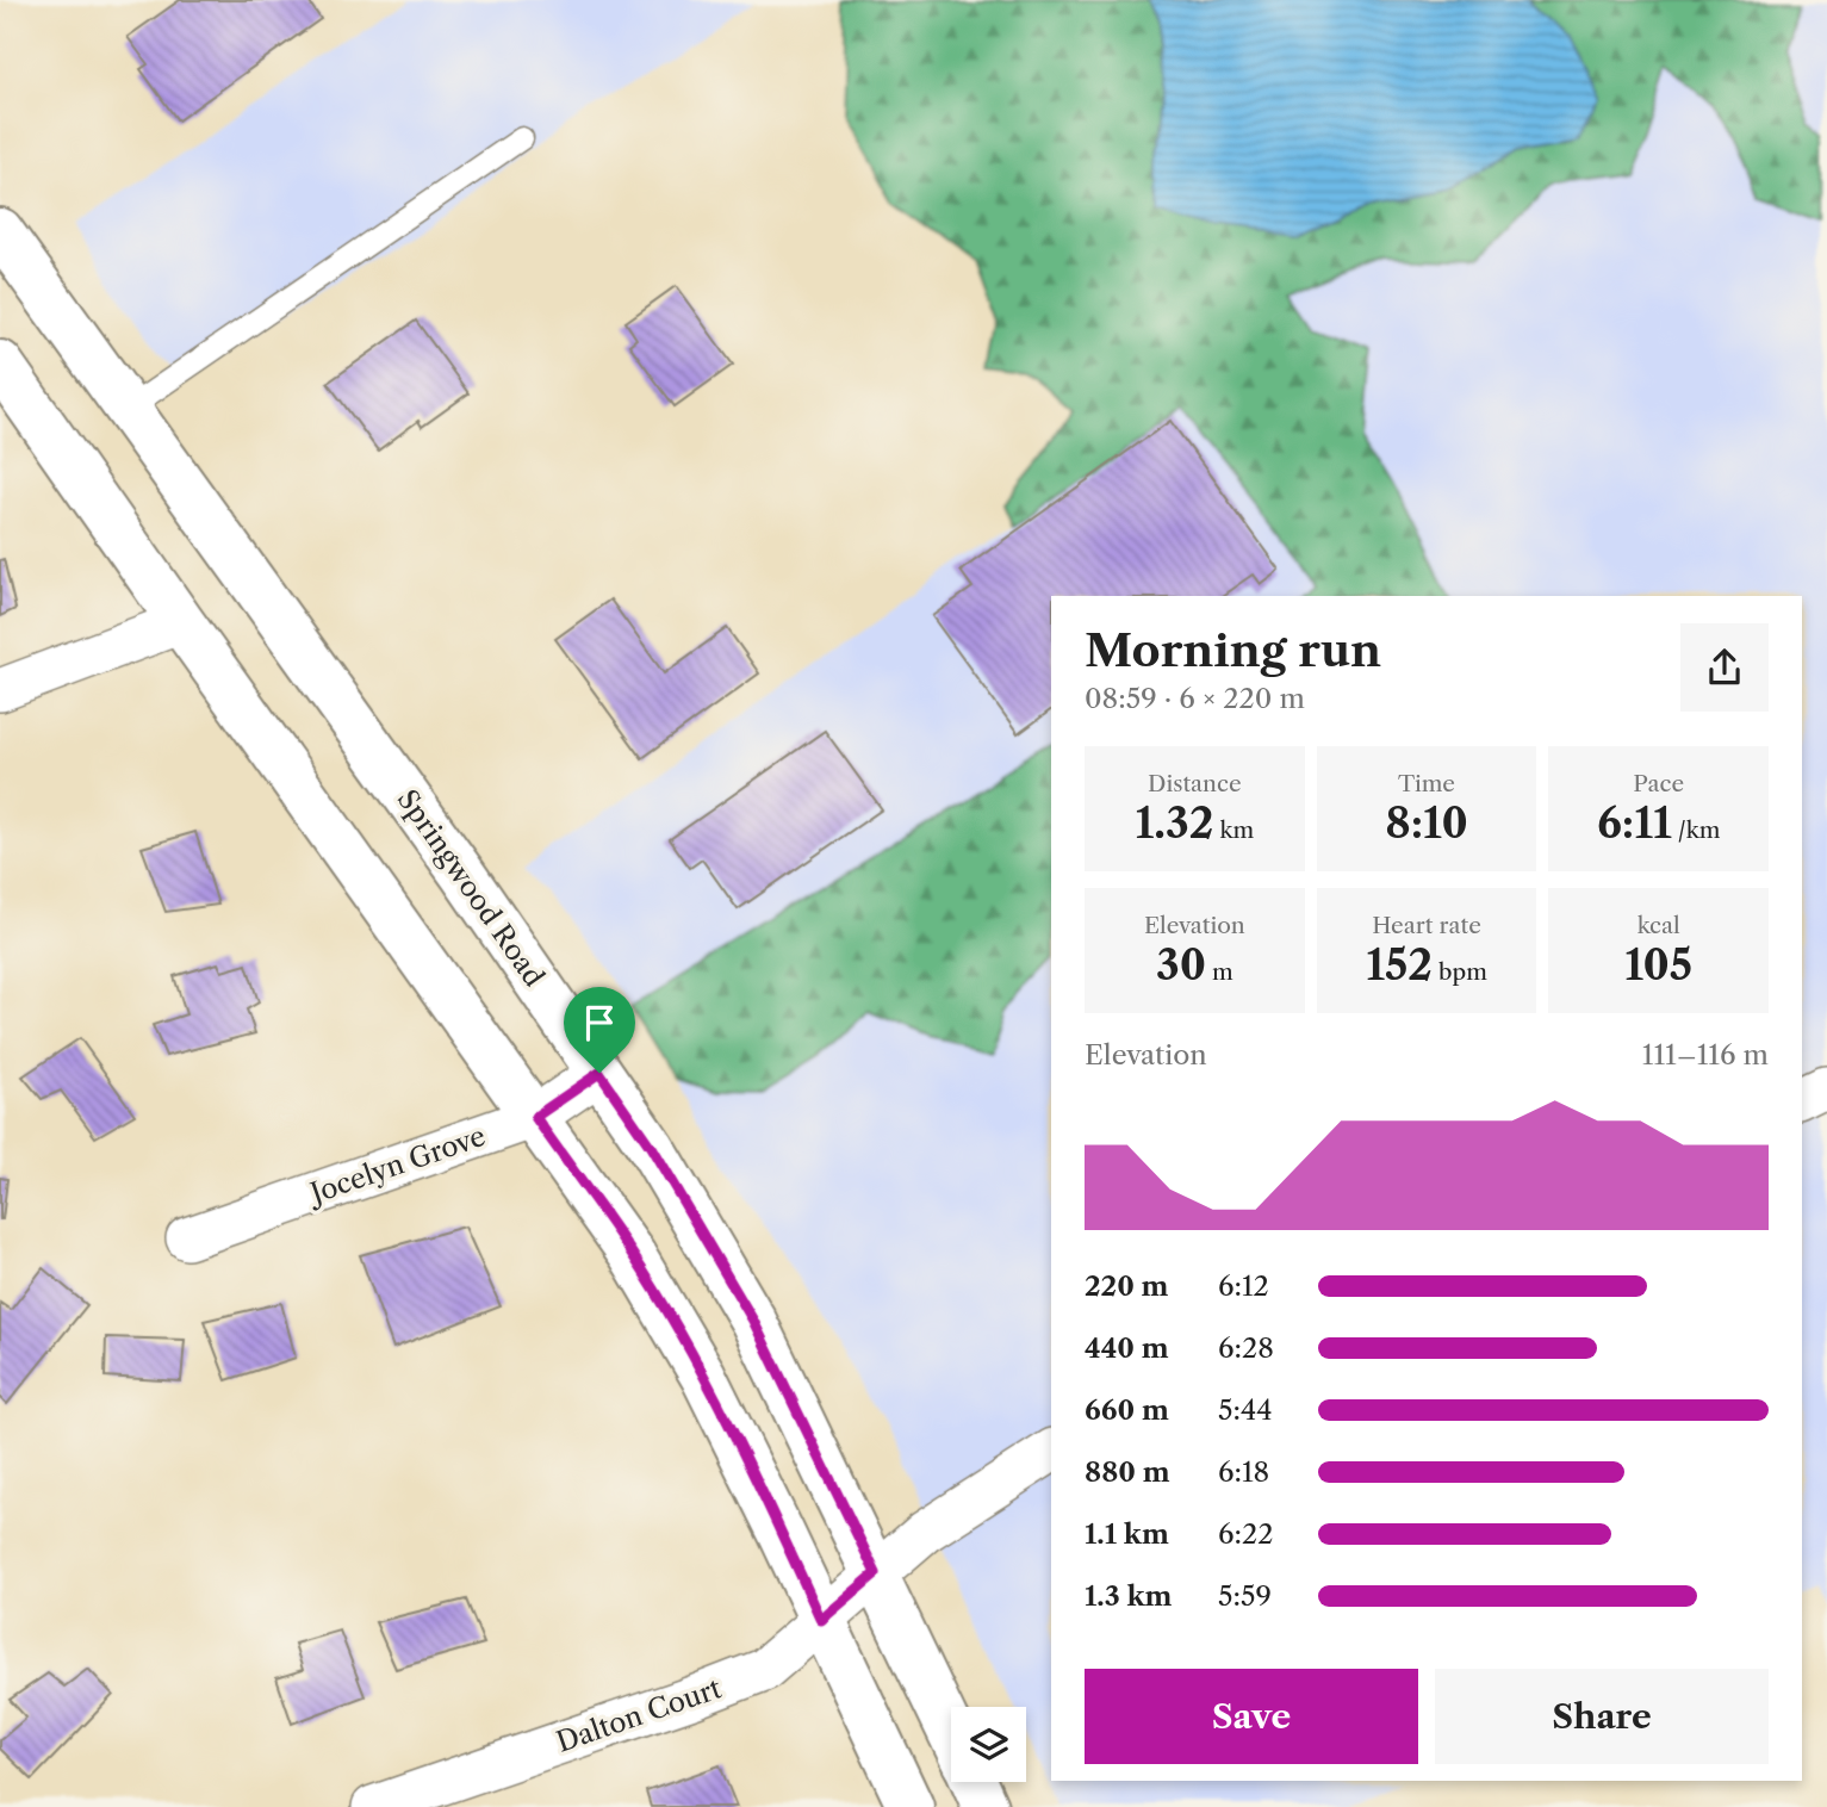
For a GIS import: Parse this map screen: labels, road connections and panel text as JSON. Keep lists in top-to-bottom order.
{
  "streets": {
    "main road": ["Springwood Road"],
    "street": ["Jocelyn Grove", "Dalton Court"]
  },
  "crossings": [
    ["Springwood Road", "Jocelyn Grove"],
    ["Springwood Road", "Dalton Court"]
  ],
  "page": {
    "heading": ["Morning run", "08:59 · 6 × 220 m"],
    "stats": [
      ["Distance", "1.32 km"],
      ["Time", "8:10"],
      ["Pace", "6:11 /km"],
      ["Elevation", "30 m"],
      ["Heart rate", "152 bpm"],
      ["kcal", "105"]
    ],
    "chart": ["Elevation", "111–116 m"],
    "list": [
      {
        "name": "220 m",
        "note": "6:12"
      },
      {
        "name": "440 m",
        "note": "6:28"
      },
      {
        "name": "660 m",
        "note": "5:44"
      },
      {
        "name": "880 m",
        "note": "6:18"
      },
      {
        "name": "1.1 km",
        "note": "6:22"
      },
      {
        "name": "1.3 km",
        "note": "5:59"
      }
    ],
    "buttons": ["Save", "Share"]
  }
}
